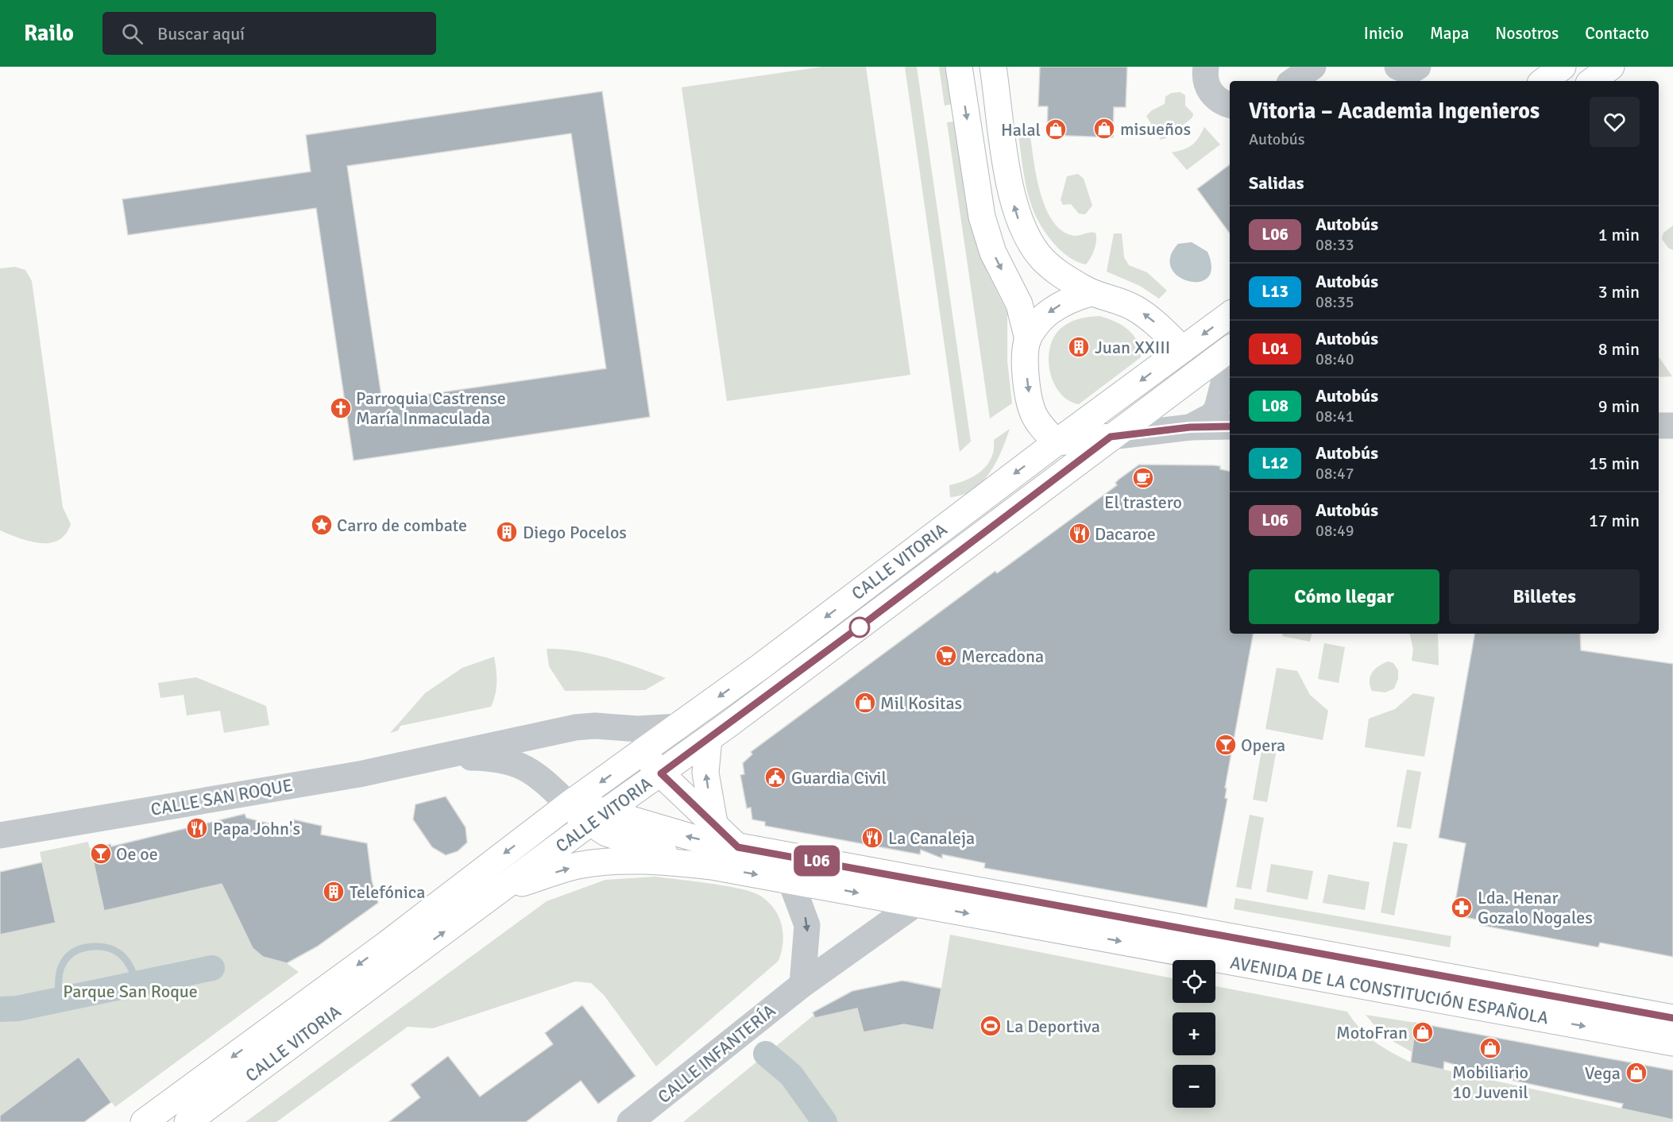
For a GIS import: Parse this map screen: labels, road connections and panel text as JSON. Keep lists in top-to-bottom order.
{
  "streets": {
    "main road": ["CALLE VITORIA", "AVENIDA DE LA CONSTITUCIÓN ESPAÑOLA"],
    "street": ["CALLE SAN ROQUE", "CALLE INFANTERÍA"]
  },
  "crossings": [
    ["CALLE VITORIA", "CALLE SAN ROQUE"],
    ["CALLE VITORIA", "AVENIDA DE LA CONSTITUCIÓN ESPAÑOLA"],
    ["AVENIDA DE LA CONSTITUCIÓN ESPAÑOLA", "CALLE INFANTERÍA"]
  ],
  "parks": ["Parque San Roque"],
  "places": {
    "shop": [
      "misueños",
      "Halal",
      "Mil Kositas",
      "MotoFran",
      "Mobiliario 10 Juvenil",
      "Vega"
    ],
    "building": ["Juan XXIII", "Diego Pocelos", "Telefónica"],
    "church": ["Parroquia Castrense María Inmaculada"],
    "cafe": ["El trastero"],
    "place": ["Carro de combate"],
    "restaurant": ["Dacaroe", "Papa John's", "La Canaleja"],
    "supermarket": ["Mercadona"],
    "bar": ["Opera", "Oe oe"],
    "public building": ["Guardia Civil"],
    "pharmacy": ["Lda. Henar Gozalo Nogales"],
    "sports": ["La Deportiva"]
  },
  "lines": ["bus line L06"],
  "page": {
    "header": "Railo",
    "search": "Buscar aquí",
    "nav": [
      "Inicio",
      "Mapa",
      "Nosotros",
      "Contacto"
    ],
    "on_map": "L06",
    "heading": [
      ["Vitoria – Academia Ingenieros", "Autobús"],
      "Salidas"
    ],
    "list": [
      {
        "mark": "L06",
        "name": "Autobús",
        "note": "08:33",
        "value": "1 min"
      },
      {
        "mark": "L13",
        "name": "Autobús",
        "note": "08:35",
        "value": "3 min"
      },
      {
        "mark": "L01",
        "name": "Autobús",
        "note": "08:40",
        "value": "8 min"
      },
      {
        "mark": "L08",
        "name": "Autobús",
        "note": "08:41",
        "value": "9 min"
      },
      {
        "mark": "L12",
        "name": "Autobús",
        "note": "08:47",
        "value": "15 min"
      },
      {
        "mark": "L06",
        "name": "Autobús",
        "note": "08:49",
        "value": "17 min"
      }
    ],
    "buttons": ["Cómo llegar", "Billetes"],
    "map_buttons": ["+", "−"]
  }
}
